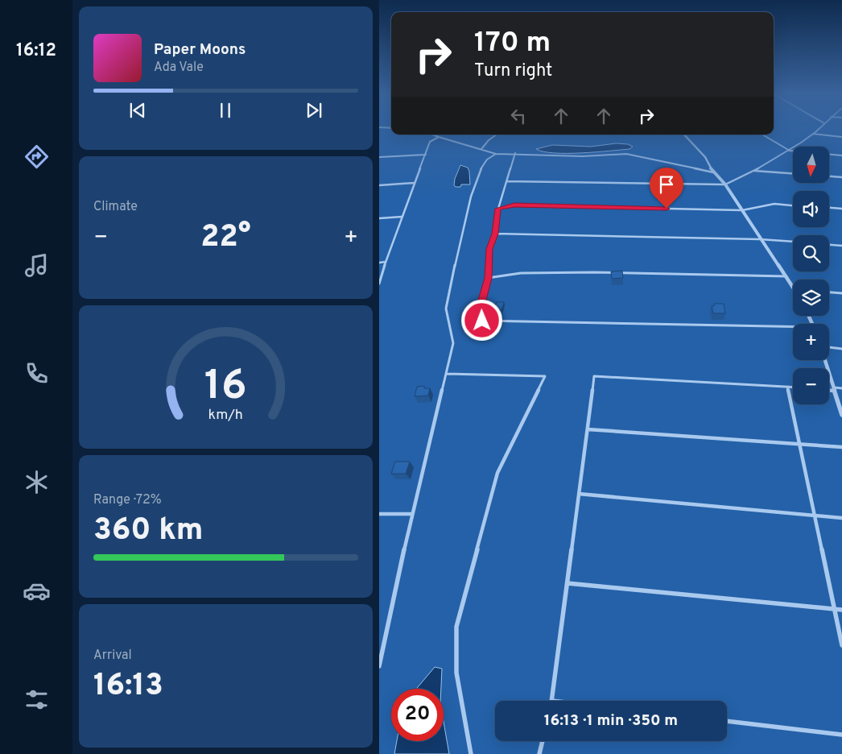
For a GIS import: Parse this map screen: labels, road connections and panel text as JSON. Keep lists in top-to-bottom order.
{
  "north": "bottom",
  "page": {
    "tabs": "16:12",
    "turn": ["170 m", "Turn right"],
    "song": ["Paper Moons", "Ada Vale"],
    "map_buttons": ["+", "−"],
    "tile": [
      "Climate",
      ["Range · 72%", "360 km"],
      ["Arrival", "16:13"]
    ],
    "heat": ["−", "22°", "+"],
    "limit": "20",
    "trip": "16:13 · 1 min · 350 m",
    "gauge": ["16", "km/h"]
  }
}
